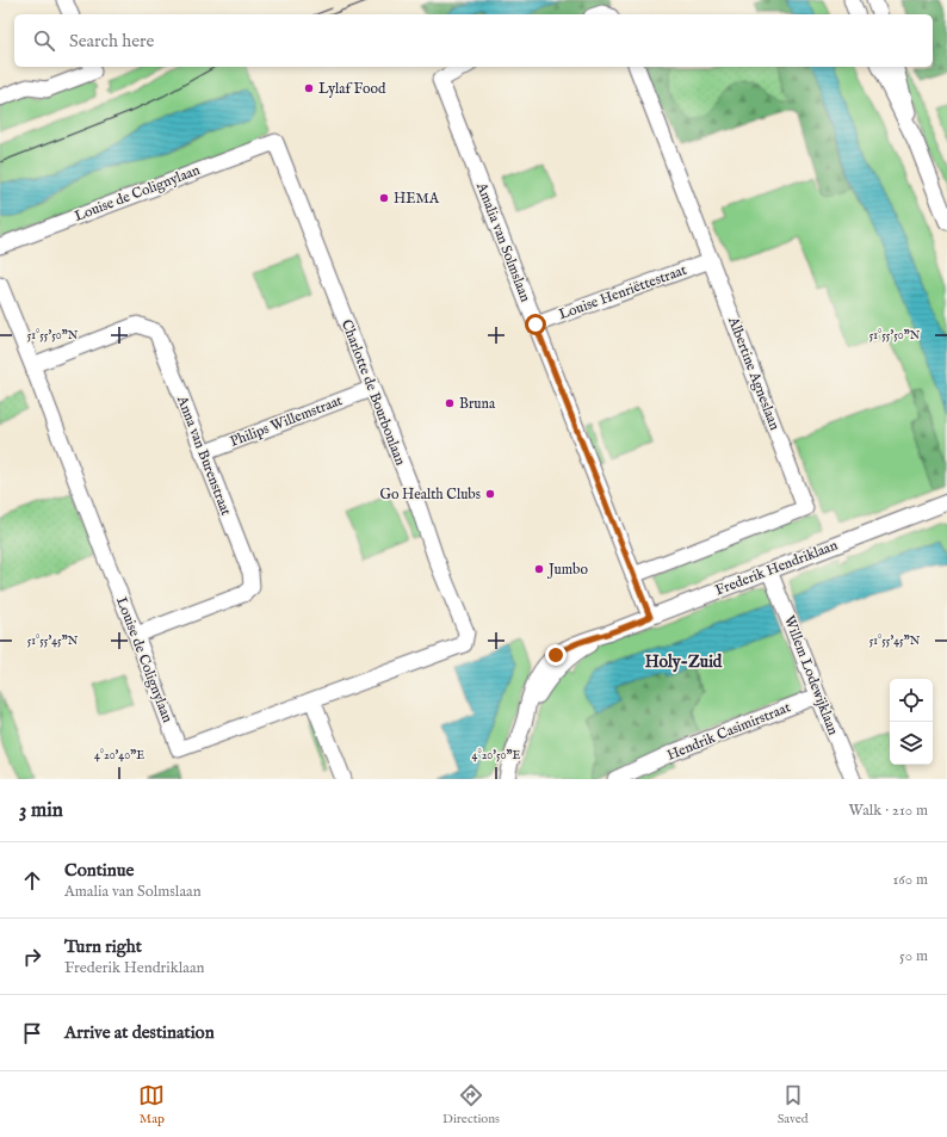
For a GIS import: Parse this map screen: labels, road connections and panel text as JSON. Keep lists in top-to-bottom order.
{
  "streets": {
    "street": [
      "Louise de Colignylaan",
      "Amalia van Solmslaan",
      "Louise Henriëttestraat",
      "Albertine Agneslaan",
      "Charlotte de Bourbonlaan",
      "Philips Willemstraat",
      "Anna van Burenstraat",
      "Frederik Hendriklaan",
      "Willem Lodewijklaan",
      "Hendrik Casimirstraat"
    ]
  },
  "crossings": [
    ["Louise de Colignylaan", "Charlotte de Bourbonlaan"],
    ["Louise de Colignylaan", "Anna van Burenstraat"],
    ["Amalia van Solmslaan", "Louise Henriëttestraat"],
    ["Amalia van Solmslaan", "Albertine Agneslaan"],
    ["Amalia van Solmslaan", "Frederik Hendriklaan"],
    ["Louise Henriëttestraat", "Albertine Agneslaan"],
    ["Charlotte de Bourbonlaan", "Philips Willemstraat"],
    ["Philips Willemstraat", "Anna van Burenstraat"],
    ["Frederik Hendriklaan", "Willem Lodewijklaan"],
    ["Willem Lodewijklaan", "Hendrik Casimirstraat"]
  ],
  "districts": ["Holy-Zuid"],
  "places": [
    "Lylaf Food",
    "HEMA",
    "Bruna",
    "Go Health Clubs",
    "Jumbo"
  ],
  "page": {
    "search": "Search here",
    "heading": ["3 min", "Walk · 210 m"],
    "list": [
      ["Continue", "Amalia van Solmslaan", "160 m"],
      ["Turn right", "Frederik Hendriklaan", "50 m"],
      "Arrive at destination"
    ],
    "nav": ["Map", "Directions", "Saved"]
  },
  "coordinates": [
    "51°55'50\"N",
    "51°55'45\"N",
    "4°20'40\"E",
    "4°20'50\"E"
  ]
}
